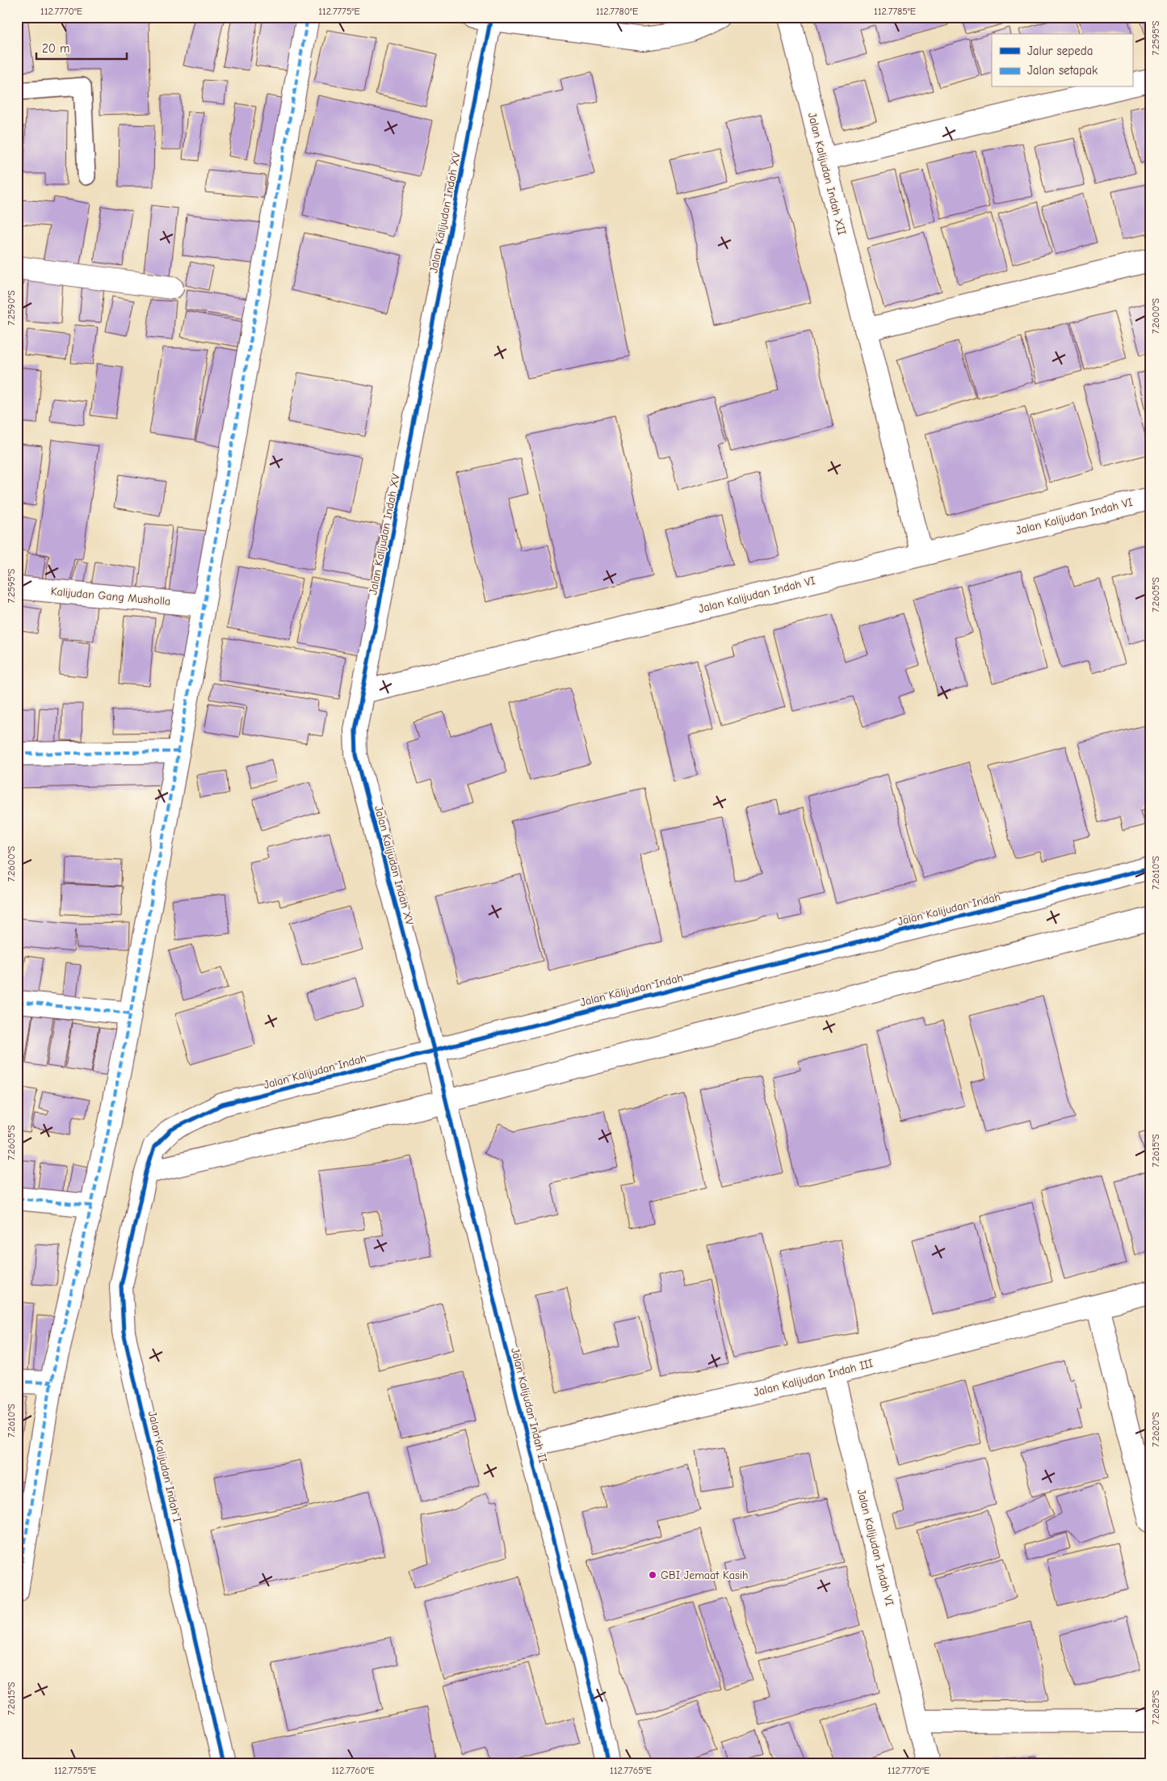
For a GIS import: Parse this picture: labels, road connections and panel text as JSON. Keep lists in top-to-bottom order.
{
  "streets": {
    "street": [
      "Jalan Kalijudan Indah XII",
      "Jalan Kalijudan Indah XV",
      "Jalan Kalijudan Indah VI",
      "Kalijudan Gang Musholla",
      "Jalan Kalijudan Indah",
      "Jalan Kalijudan Indah III",
      "Jalan Kalijudan Indah II",
      "Jalan Kalijudan Indah I"
    ]
  },
  "crossings": [
    ["Jalan Kalijudan Indah XII", "Jalan Kalijudan Indah VI"],
    ["Jalan Kalijudan Indah XV", "Jalan Kalijudan Indah VI"],
    ["Jalan Kalijudan Indah XV", "Jalan Kalijudan Indah"],
    ["Jalan Kalijudan Indah XV", "Jalan Kalijudan Indah II"],
    ["Jalan Kalijudan Indah VI", "Jalan Kalijudan Indah III"],
    ["Jalan Kalijudan Indah", "Jalan Kalijudan Indah II"],
    ["Jalan Kalijudan Indah", "Jalan Kalijudan Indah I"],
    ["Jalan Kalijudan Indah III", "Jalan Kalijudan Indah II"]
  ],
  "places": ["GBI Jemaat Kasih"],
  "legend": ["Jalur sepeda", "Jalan setapak"],
  "scale_bar": "20 m",
  "coordinates": [
    "112.7770°E",
    "112.7775°E",
    "112.7780°E",
    "112.7785°E",
    "7.2595°S",
    "7.2590°S",
    "7.2600°S",
    "7.2605°S",
    "7.2610°S",
    "7.2615°S",
    "7.2620°S",
    "7.2625°S",
    "112.7755°E",
    "112.7760°E",
    "112.7765°E"
  ]
}
